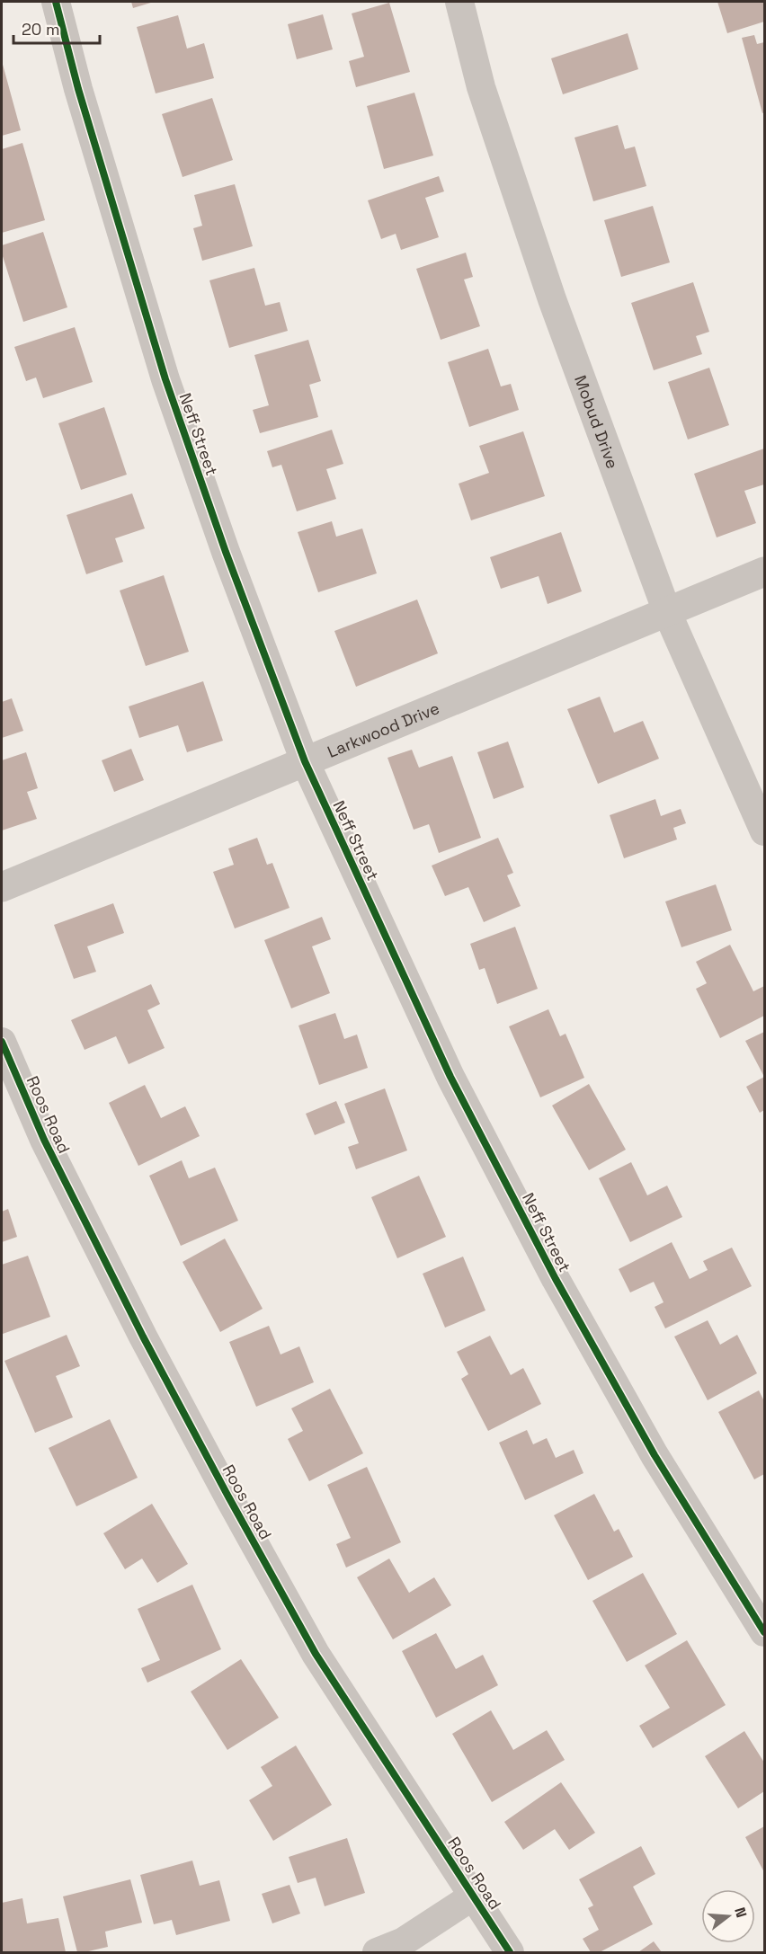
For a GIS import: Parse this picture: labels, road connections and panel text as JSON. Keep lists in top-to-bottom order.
{
  "streets": {
    "street": [
      "Mobud Drive",
      "Neff Street",
      "Larkwood Drive",
      "Roos Road"
    ]
  },
  "crossings": [
    ["Mobud Drive", "Larkwood Drive"],
    ["Neff Street", "Larkwood Drive"]
  ],
  "scale_bar": "20 m",
  "north": "right"
}
